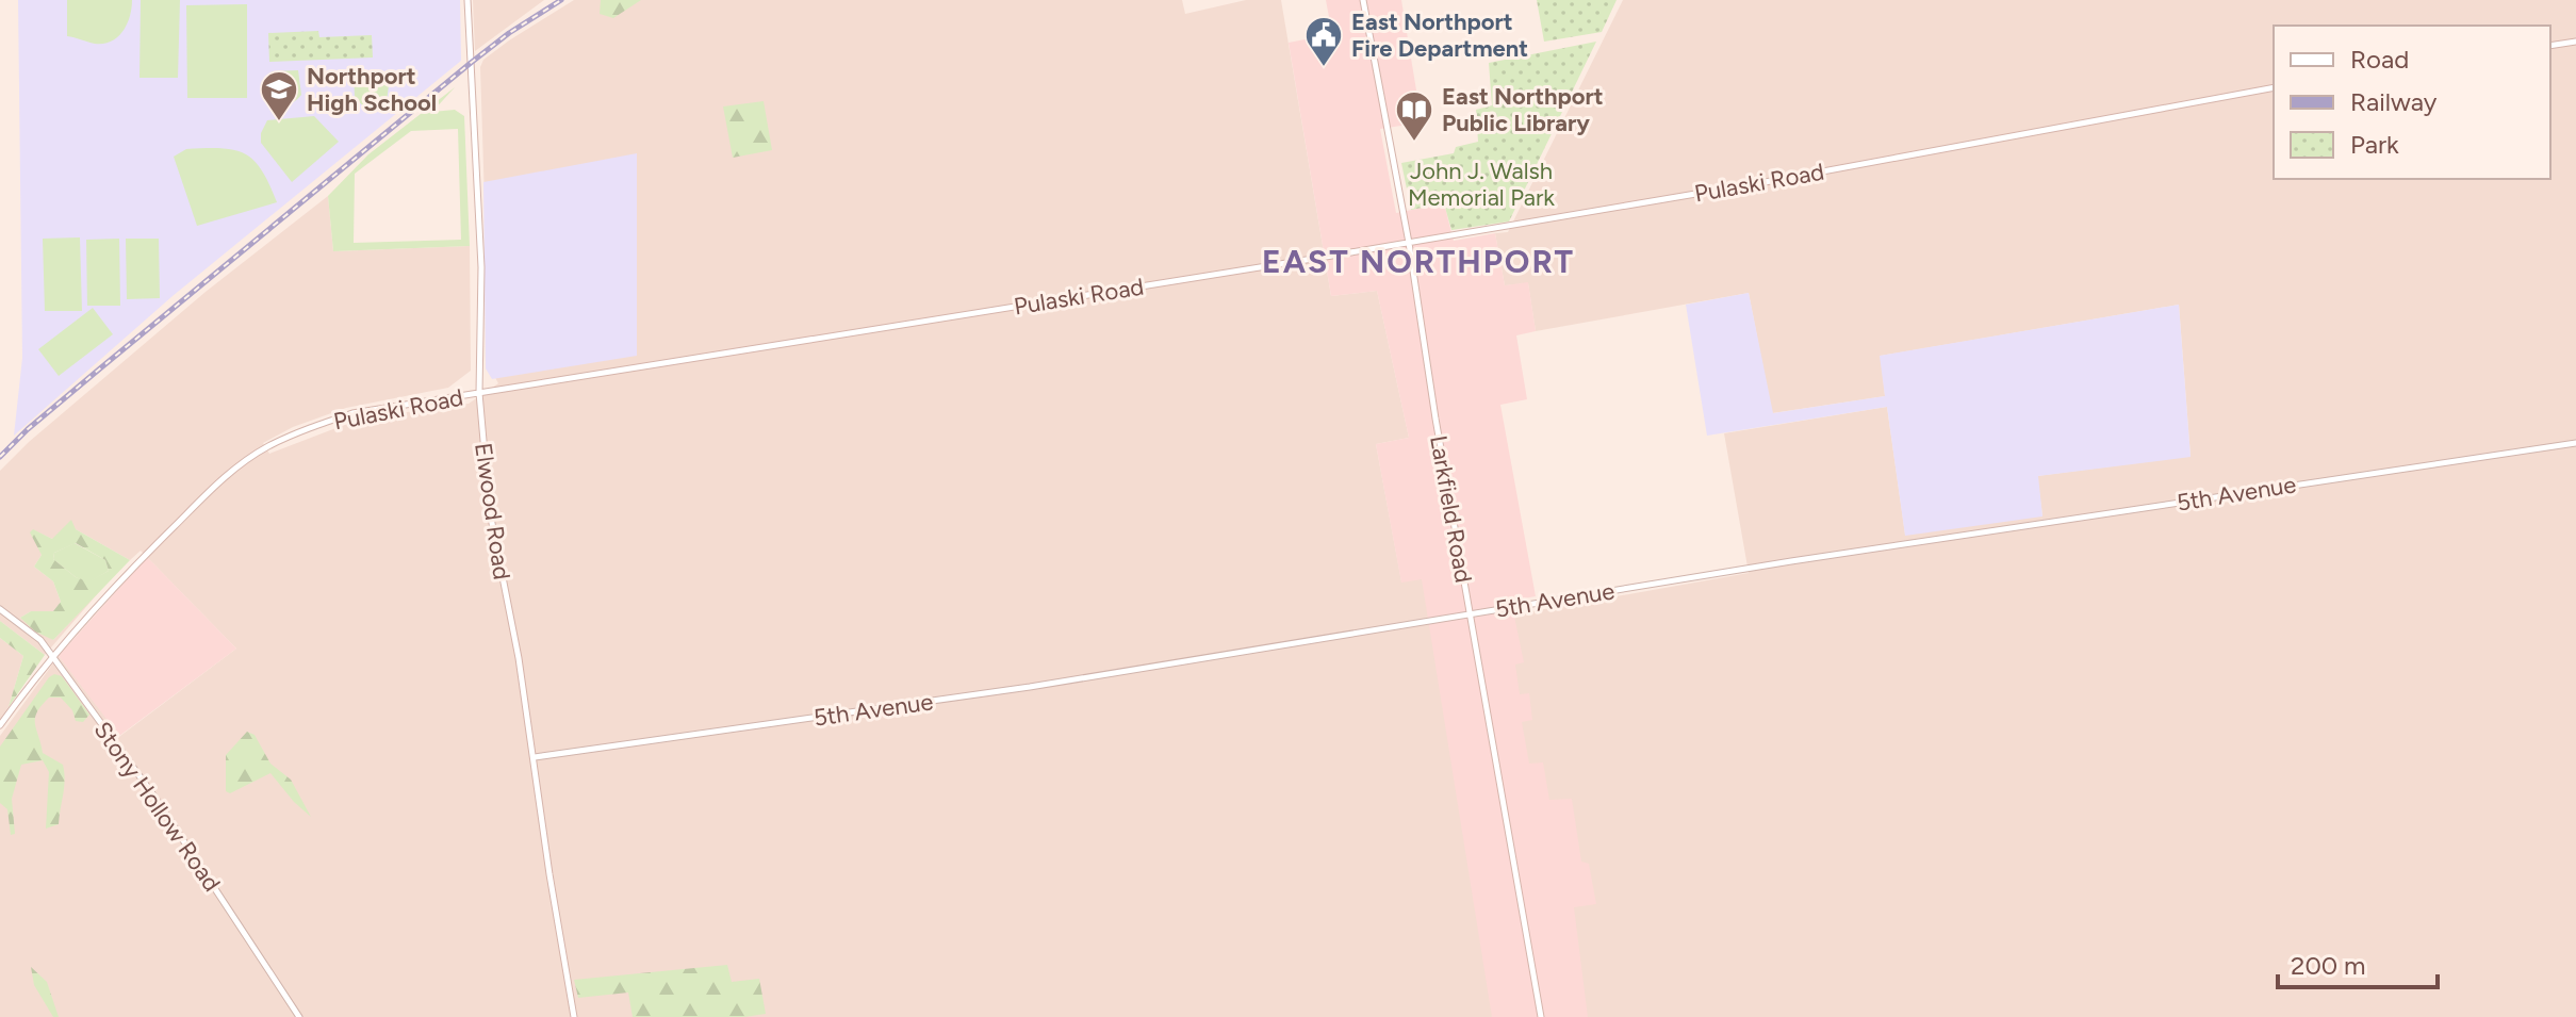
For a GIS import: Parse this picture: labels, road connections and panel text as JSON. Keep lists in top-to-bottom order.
{
  "streets": {
    "main road": [
      "Pulaski Road",
      "5th Avenue",
      "Larkfield Road",
      "Elwood Road",
      "Stony Hollow Road"
    ]
  },
  "crossings": [
    ["Pulaski Road", "Larkfield Road"],
    ["Pulaski Road", "Elwood Road"],
    ["Pulaski Road", "Stony Hollow Road"],
    ["5th Avenue", "Larkfield Road"],
    ["5th Avenue", "Elwood Road"]
  ],
  "districts": ["EAST NORTHPORT"],
  "parks": ["John J. Walsh Memorial Park"],
  "places": {
    "public building": ["East Northport Fire Department"],
    "school or university": ["Northport High School"],
    "library": ["East Northport Public Library"]
  },
  "legend": ["Road", "Railway", "Park"],
  "scale_bar": "200 m"
}
